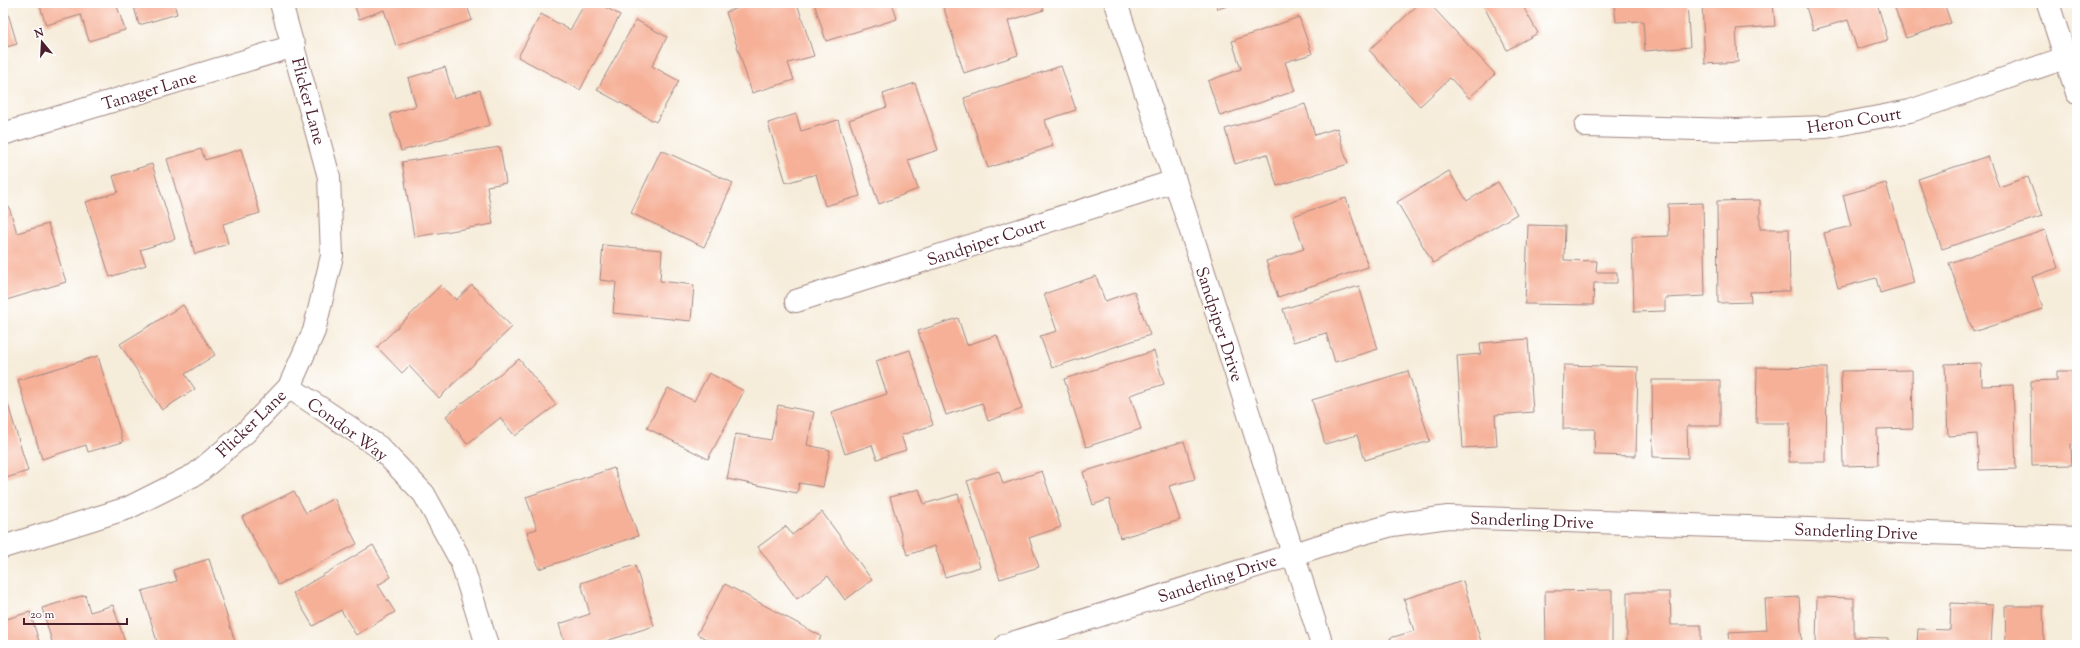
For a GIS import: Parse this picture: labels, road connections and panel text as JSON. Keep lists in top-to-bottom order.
{
  "streets": {
    "street": [
      "Tanager Lane",
      "Flicker Lane",
      "Heron Court",
      "Sandpiper Court",
      "Sandpiper Drive",
      "Condor Way",
      "Sanderling Drive"
    ]
  },
  "crossings": [
    ["Tanager Lane", "Flicker Lane"],
    ["Flicker Lane", "Condor Way"],
    ["Sandpiper Court", "Sandpiper Drive"],
    ["Sandpiper Drive", "Sanderling Drive"]
  ],
  "scale_bar": "20 m",
  "north": "top"
}
